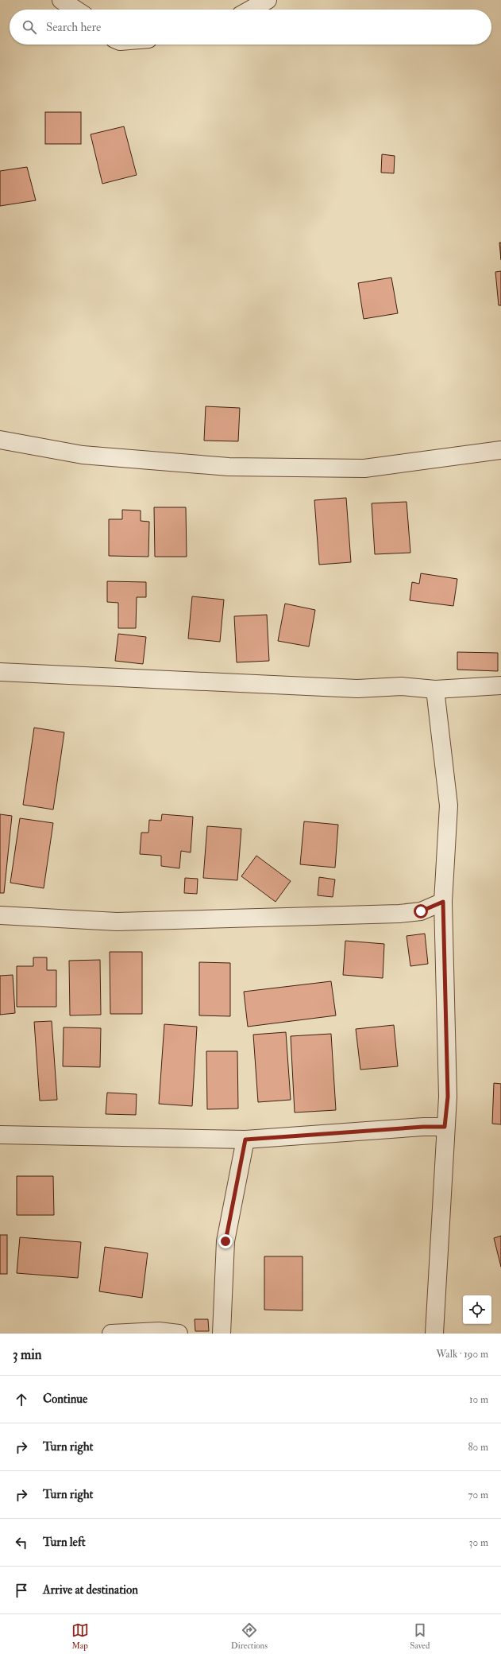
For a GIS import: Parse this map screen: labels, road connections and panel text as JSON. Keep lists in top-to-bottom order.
{
  "page": {
    "search": "Search here",
    "heading": ["3 min", "Walk · 190 m"],
    "list": [
      ["Continue", "10 m"],
      ["Turn right", "80 m"],
      ["Turn right", "70 m"],
      ["Turn left", "30 m"],
      "Arrive at destination"
    ],
    "nav": ["Map", "Directions", "Saved"]
  }
}
